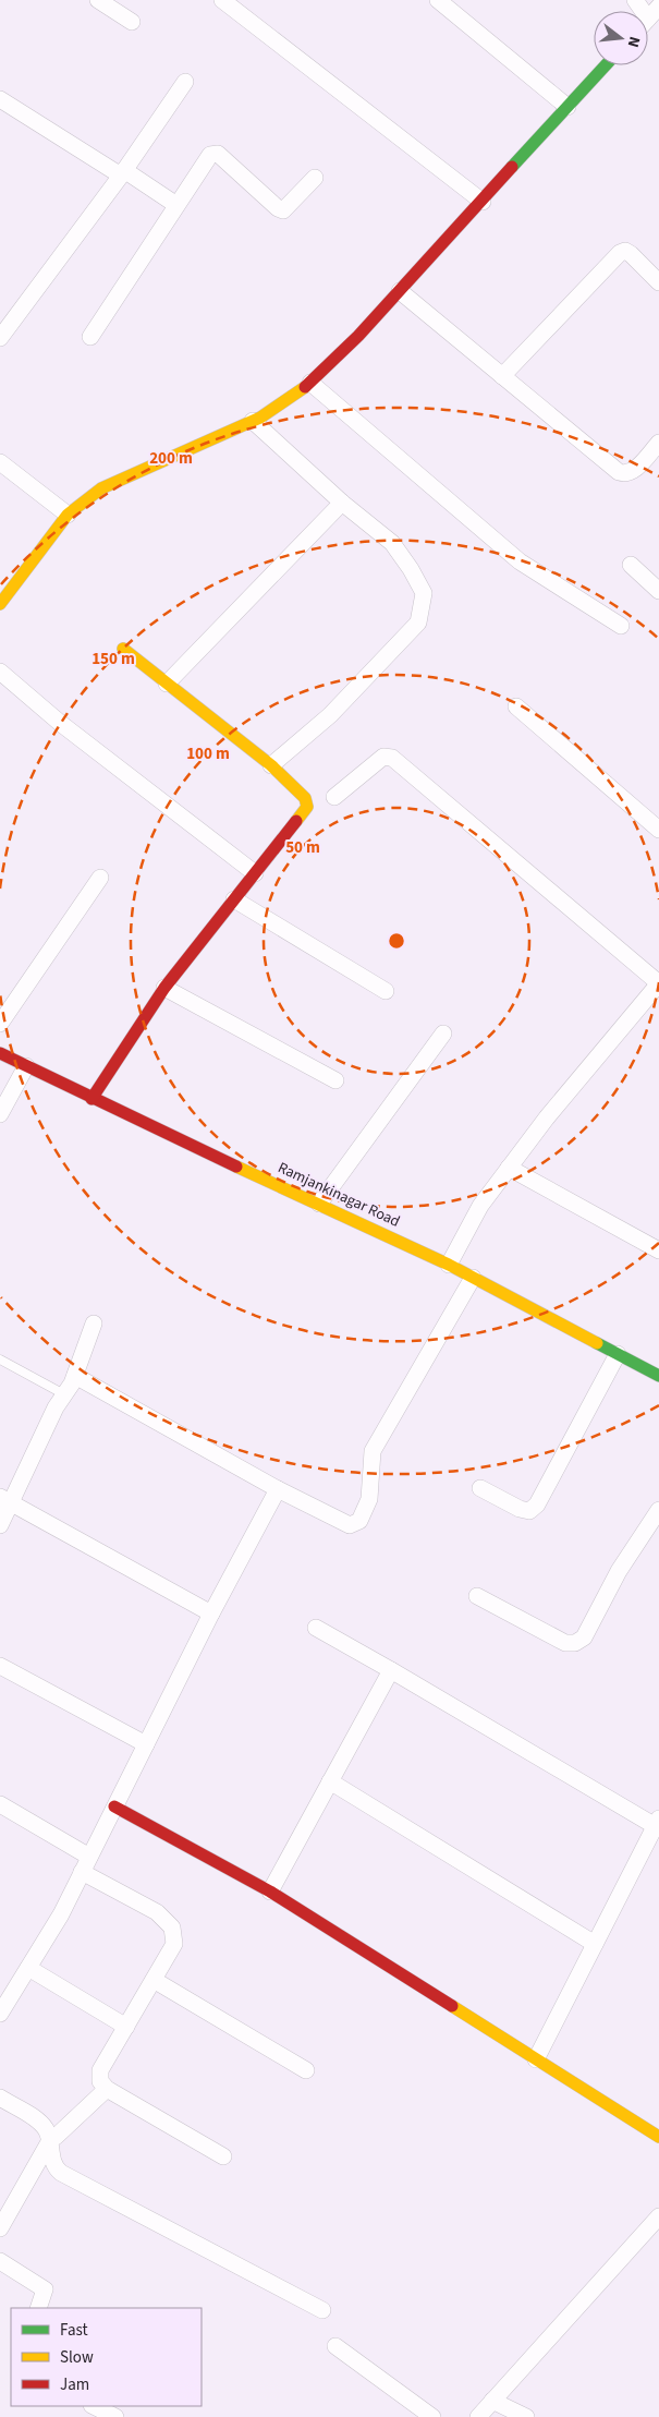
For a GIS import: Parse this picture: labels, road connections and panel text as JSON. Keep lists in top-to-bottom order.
{
  "streets": {
    "street": ["Ramjankinagar Road"]
  },
  "legend": ["Fast", "Slow", "Jam"],
  "north": "right",
  "rings": [
    "200 m",
    "150 m",
    "100 m",
    "50 m"
  ]
}
